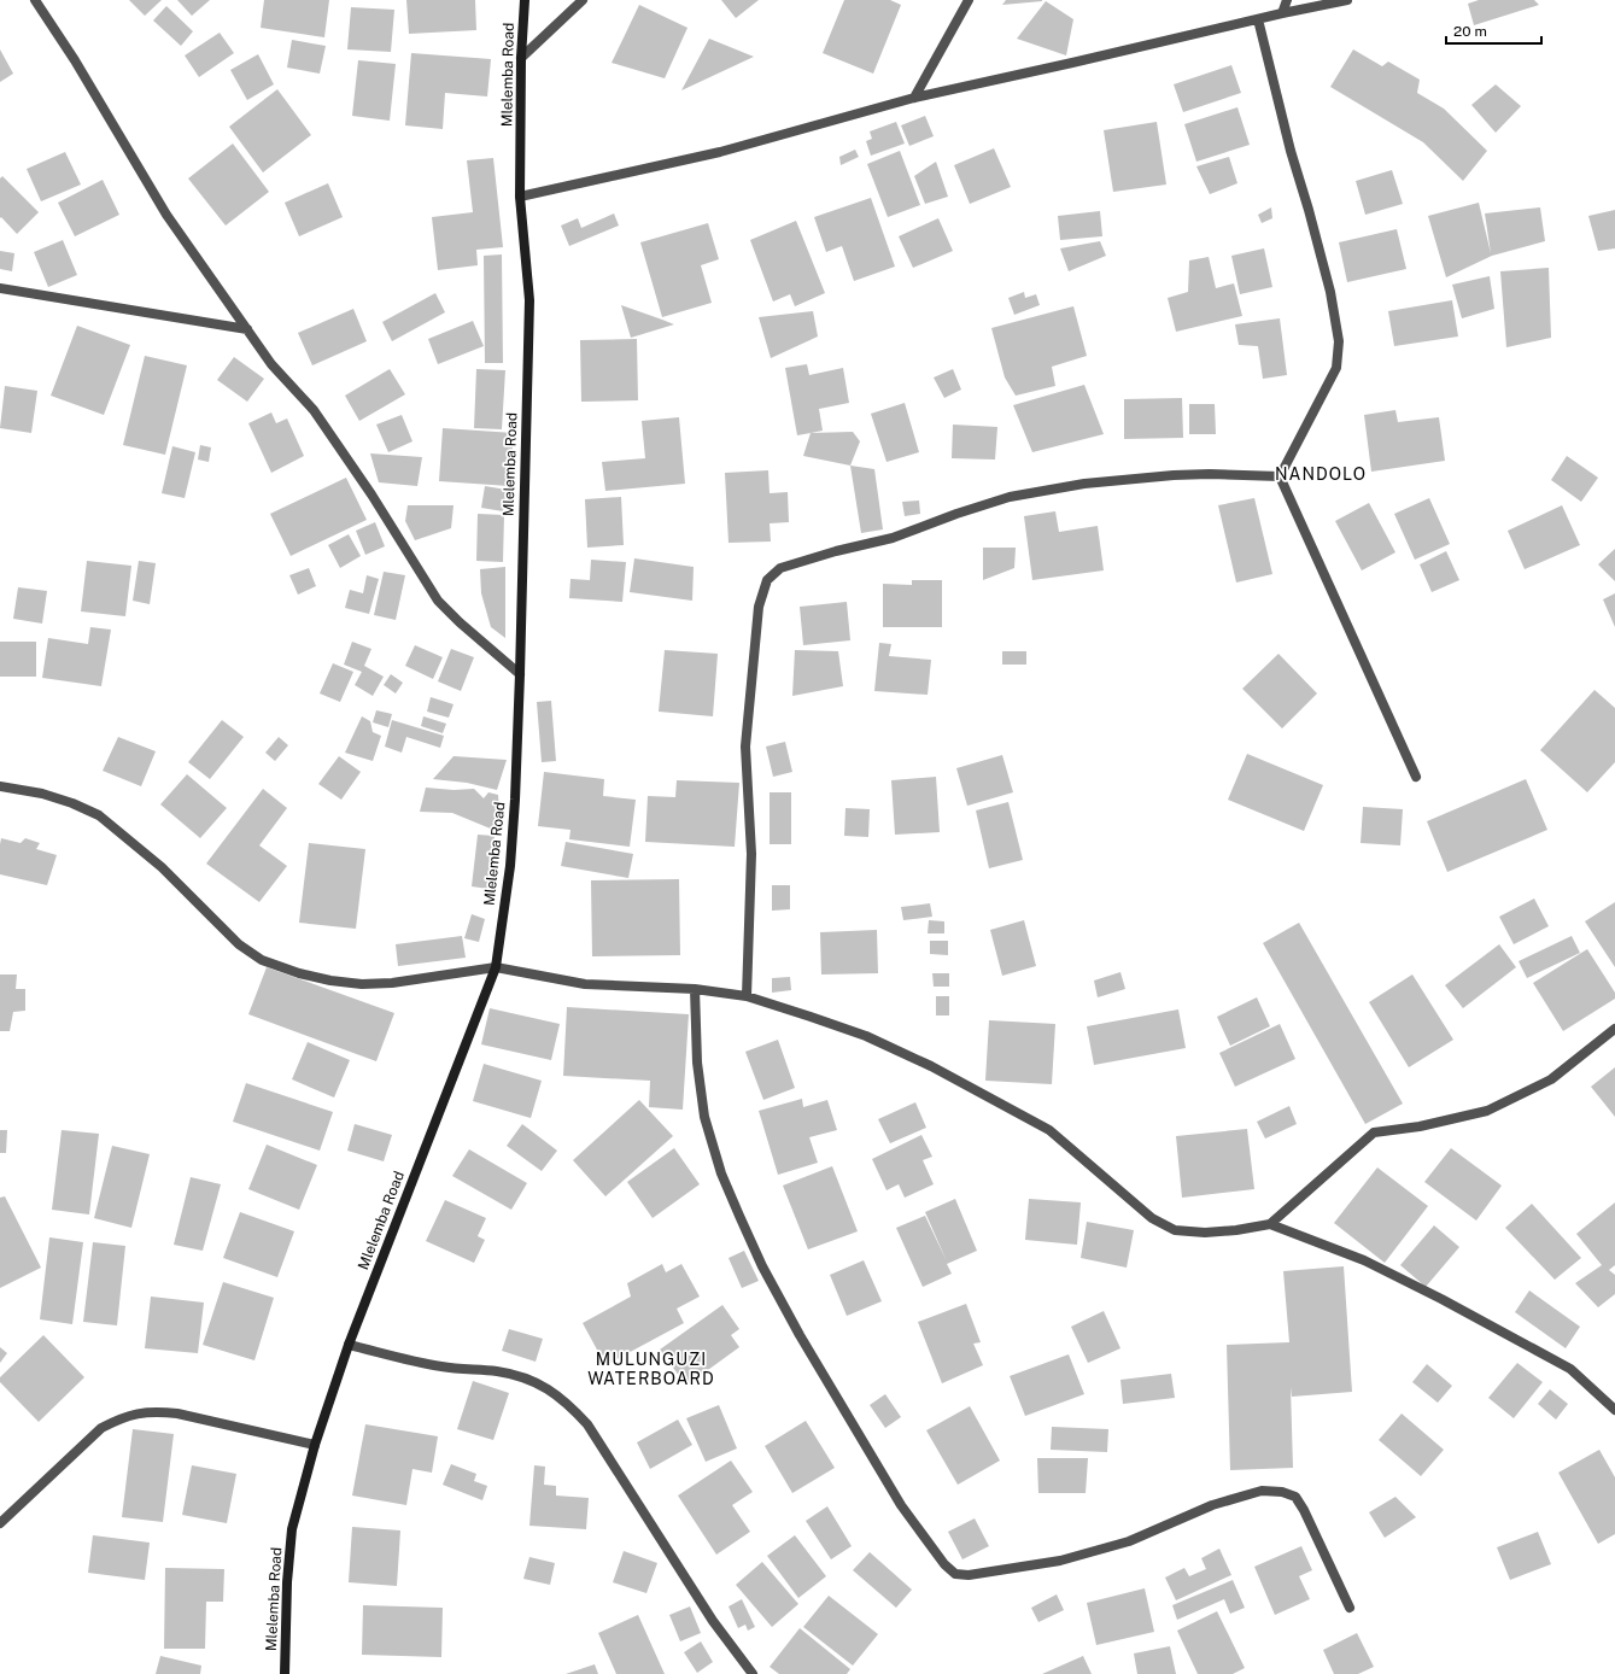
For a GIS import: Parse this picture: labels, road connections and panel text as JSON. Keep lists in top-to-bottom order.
{
  "streets": {
    "street": ["Mlelemba Road"]
  },
  "districts": ["NANDOLO", "MULUNGUZI WATERBOARD"],
  "scale_bar": "20 m"
}
